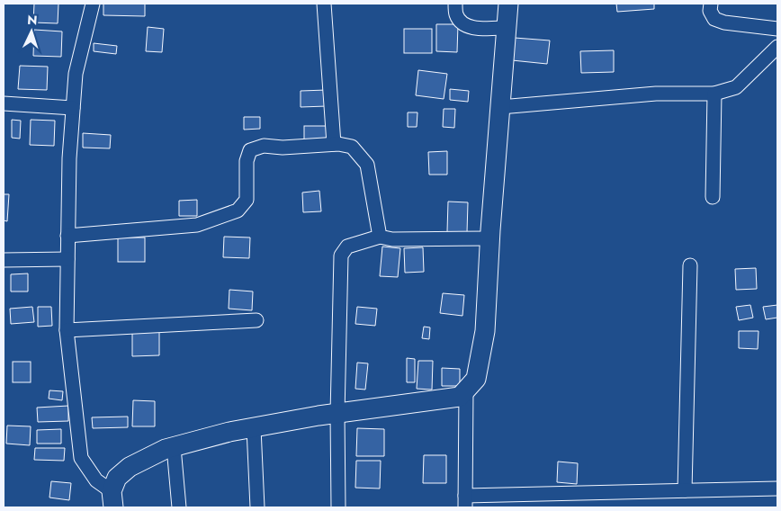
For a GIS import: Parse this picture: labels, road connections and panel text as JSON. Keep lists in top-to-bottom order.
{
  "north": "top"
}
